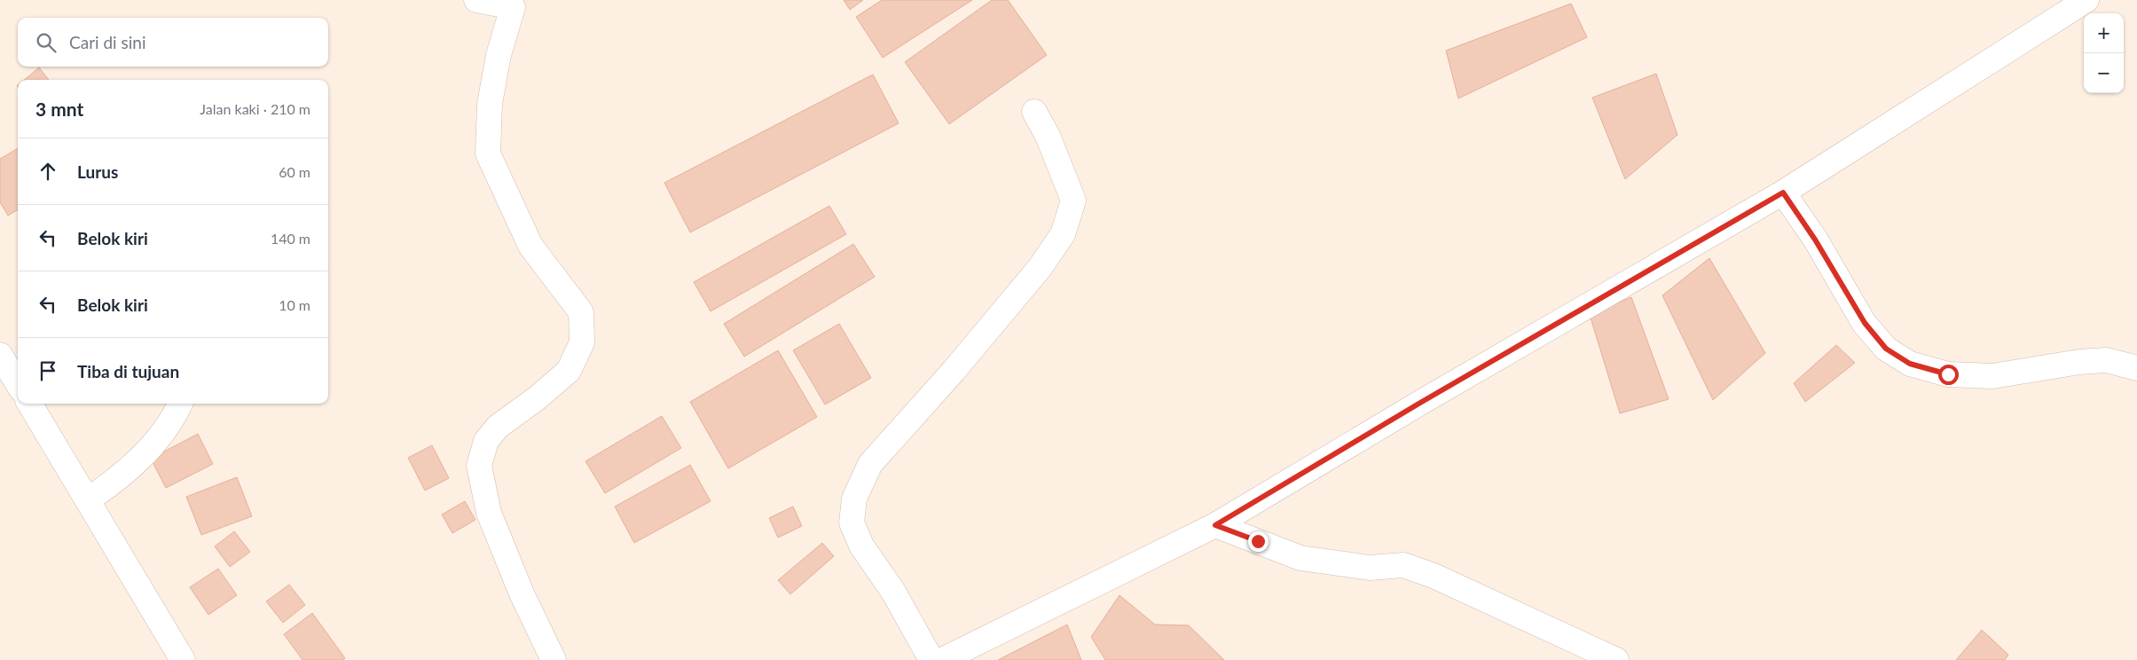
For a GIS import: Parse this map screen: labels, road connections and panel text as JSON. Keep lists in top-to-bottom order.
{
  "page": {
    "map_buttons": ["+", "−"],
    "search": "Cari di sini",
    "heading": ["3 mnt", "Jalan kaki · 210 m"],
    "list": [
      ["Lurus", "60 m"],
      ["Belok kiri", "140 m"],
      ["Belok kiri", "10 m"],
      "Tiba di tujuan"
    ]
  }
}
